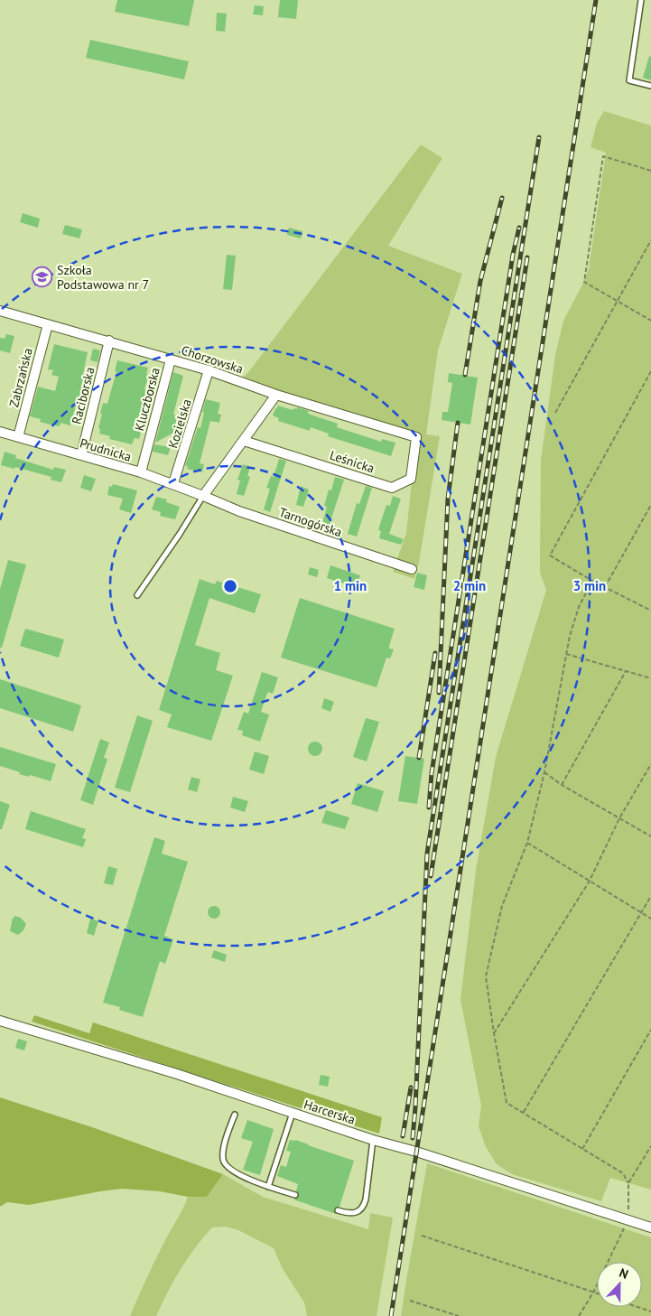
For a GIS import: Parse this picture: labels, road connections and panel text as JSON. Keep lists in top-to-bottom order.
{
  "streets": {
    "street": [
      "Chorzowska",
      "Zabrzańska",
      "Raciborska",
      "Kluczborska",
      "Kozielska",
      "Prudnicka",
      "Leśnicka",
      "Tarnogórska",
      "Harcerska"
    ]
  },
  "crossings": [
    ["Chorzowska", "Zabrzańska"],
    ["Chorzowska", "Raciborska"],
    ["Chorzowska", "Kluczborska"],
    ["Chorzowska", "Kozielska"],
    ["Chorzowska", "Leśnicka"],
    ["Zabrzańska", "Prudnicka"],
    ["Raciborska", "Prudnicka"],
    ["Kluczborska", "Prudnicka"],
    ["Kozielska", "Prudnicka"],
    ["Prudnicka", "Tarnogórska"]
  ],
  "places": {
    "school or university": ["Szkoła Podstawowa nr 7"]
  },
  "north": "top",
  "rings": ["1 min", "2 min", "3 min"]
}
